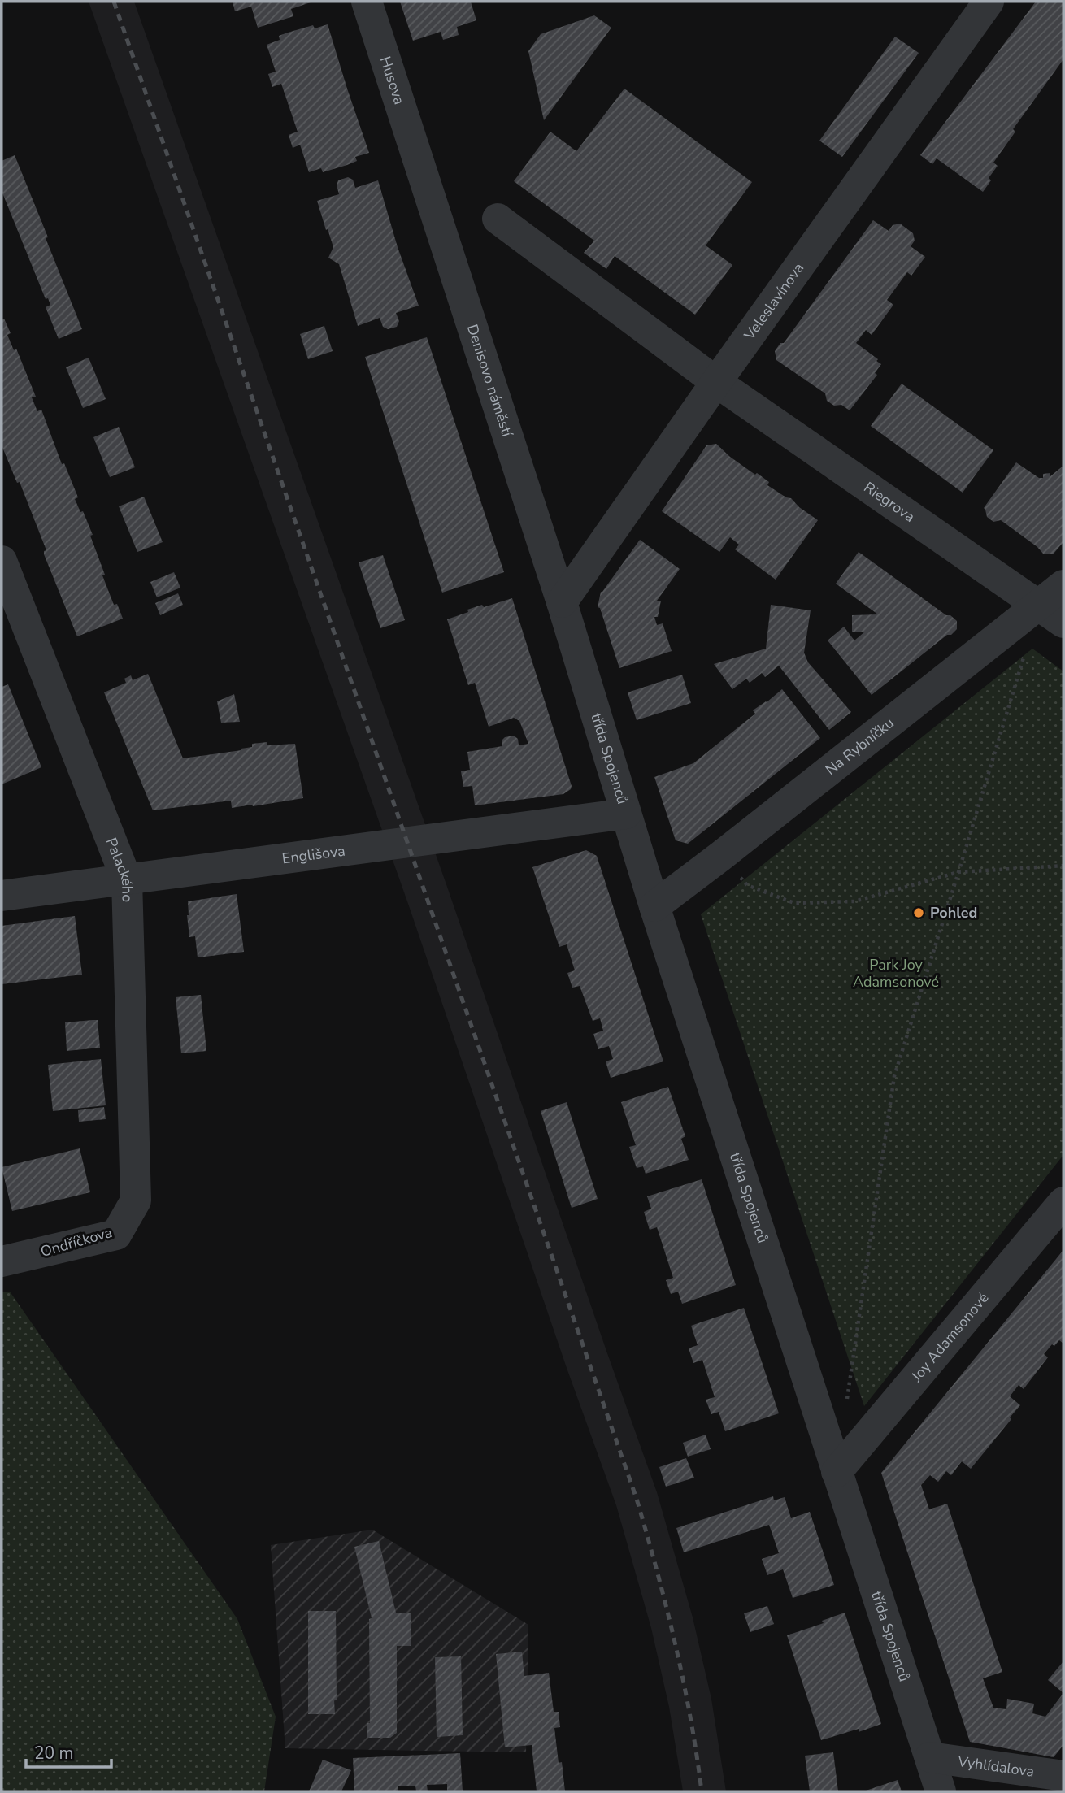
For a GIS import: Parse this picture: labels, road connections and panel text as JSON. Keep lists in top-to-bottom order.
{
  "streets": {
    "street": [
      "Husova",
      "Veleslavínova",
      "Denisovo náměstí",
      "Riegrova",
      "Na Rybníčku",
      "třída Spojenců",
      "Englišova",
      "Palackého",
      "Ondříčkova",
      "Joy Adamsonové",
      "Vyhlídalova"
    ]
  },
  "crossings": [
    ["Husova", "Denisovo náměstí"],
    ["Veleslavínova", "Denisovo náměstí"],
    ["Veleslavínova", "Riegrova"],
    ["Veleslavínova", "třída Spojenců"],
    ["Denisovo náměstí", "třída Spojenců"],
    ["Riegrova", "Na Rybníčku"],
    ["Na Rybníčku", "třída Spojenců"],
    ["třída Spojenců", "Englišova"],
    ["třída Spojenců", "Joy Adamsonové"],
    ["třída Spojenců", "Vyhlídalova"],
    ["Englišova", "Palackého"],
    ["Palackého", "Ondříčkova"]
  ],
  "parks": ["Park Joy Adamsonové"],
  "places": ["Pohled"],
  "scale_bar": "20 m"
}
